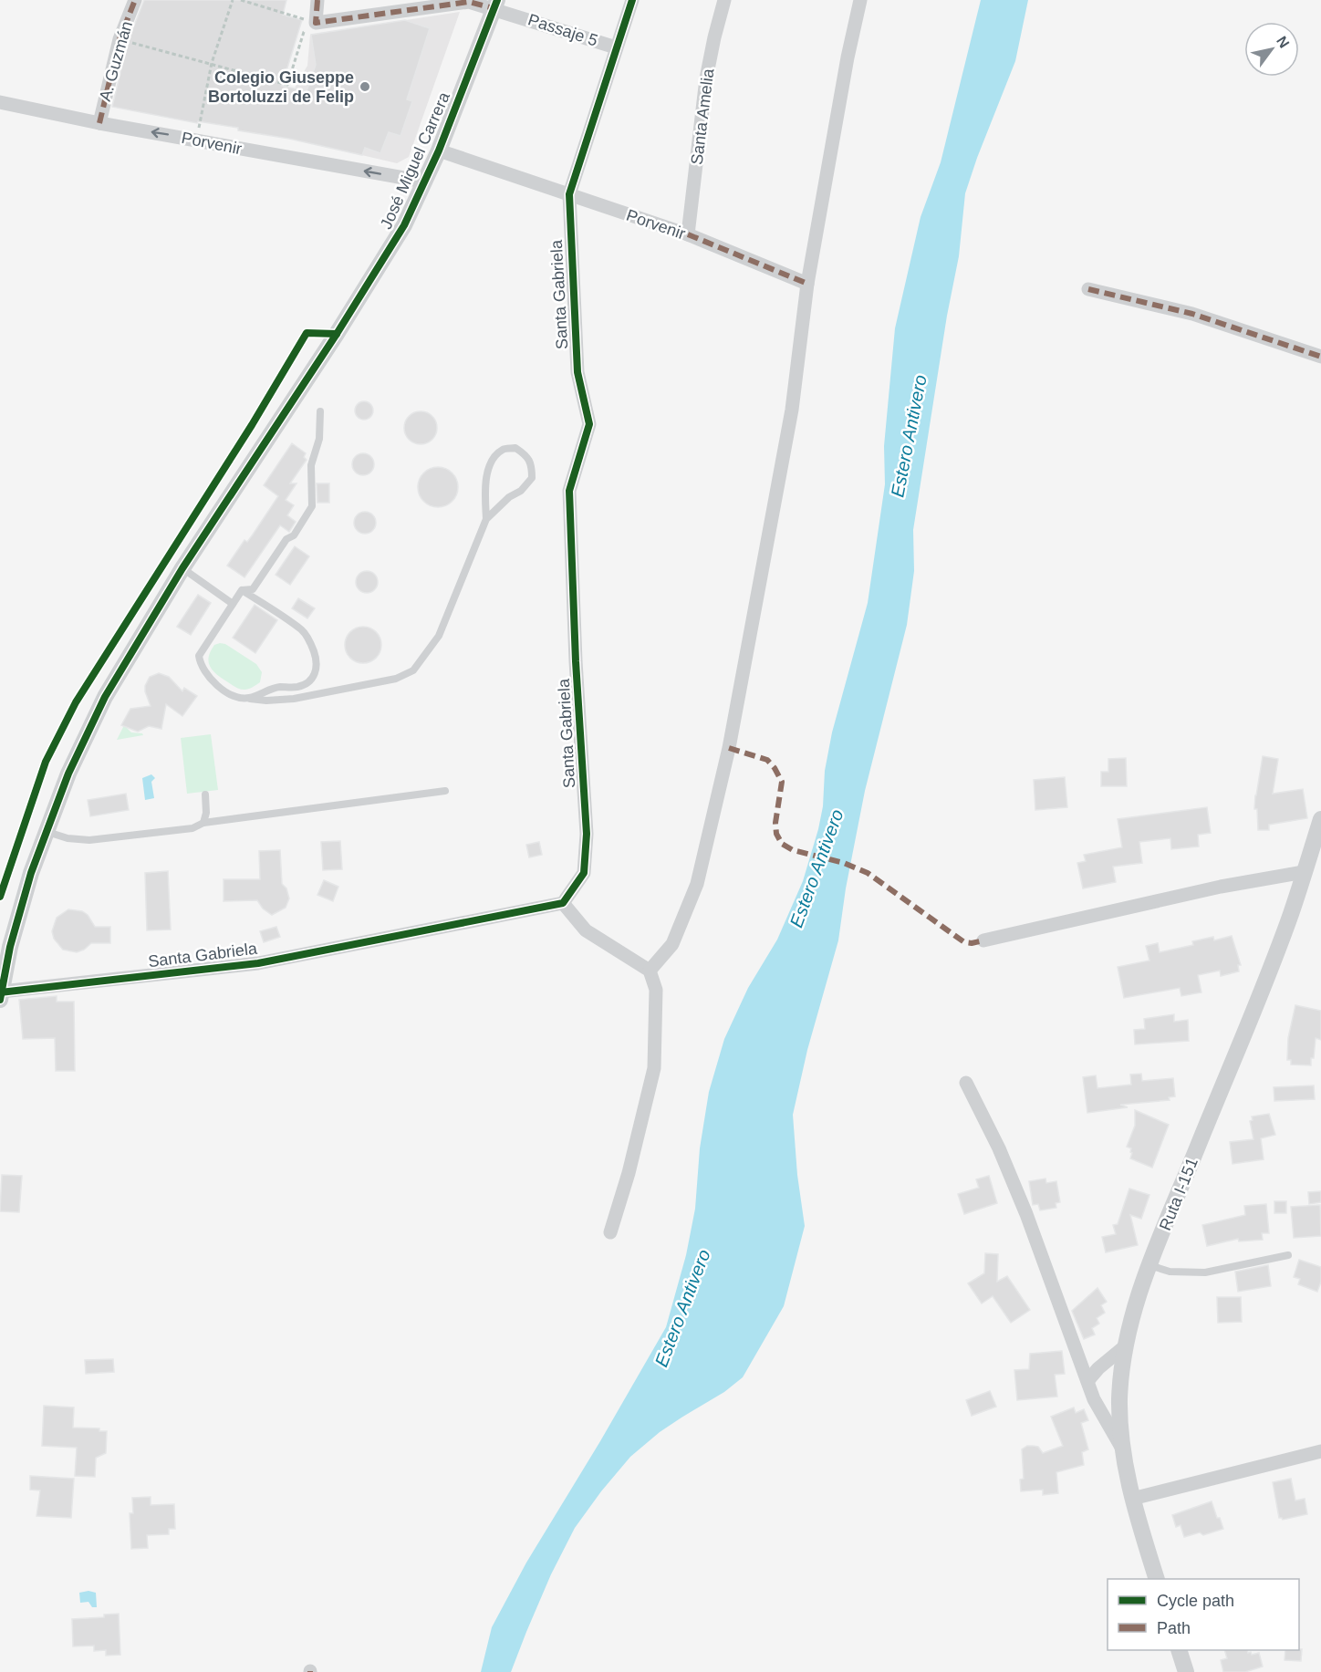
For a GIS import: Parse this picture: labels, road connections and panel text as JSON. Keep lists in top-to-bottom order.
{
  "streets": {
    "street": [
      "Passaje 5",
      "A. Guzmán",
      "Santa Amelia",
      "Porvenir",
      "José Miguel Carrera",
      "Santa Gabriela",
      "Ruta I-151"
    ]
  },
  "crossings": [
    ["Passaje 5", "José Miguel Carrera"],
    ["Passaje 5", "Santa Gabriela"],
    ["A. Guzmán", "Porvenir"],
    ["Santa Amelia", "Porvenir"],
    ["Porvenir", "José Miguel Carrera"],
    ["Porvenir", "Santa Gabriela"],
    ["José Miguel Carrera", "Santa Gabriela"]
  ],
  "one_way": ["Porvenir"],
  "water": ["Estero Antivero"],
  "places": ["Colegio Giuseppe Bortoluzzi de Felip"],
  "legend": ["Cycle path", "Path"],
  "north": "top right"
}
